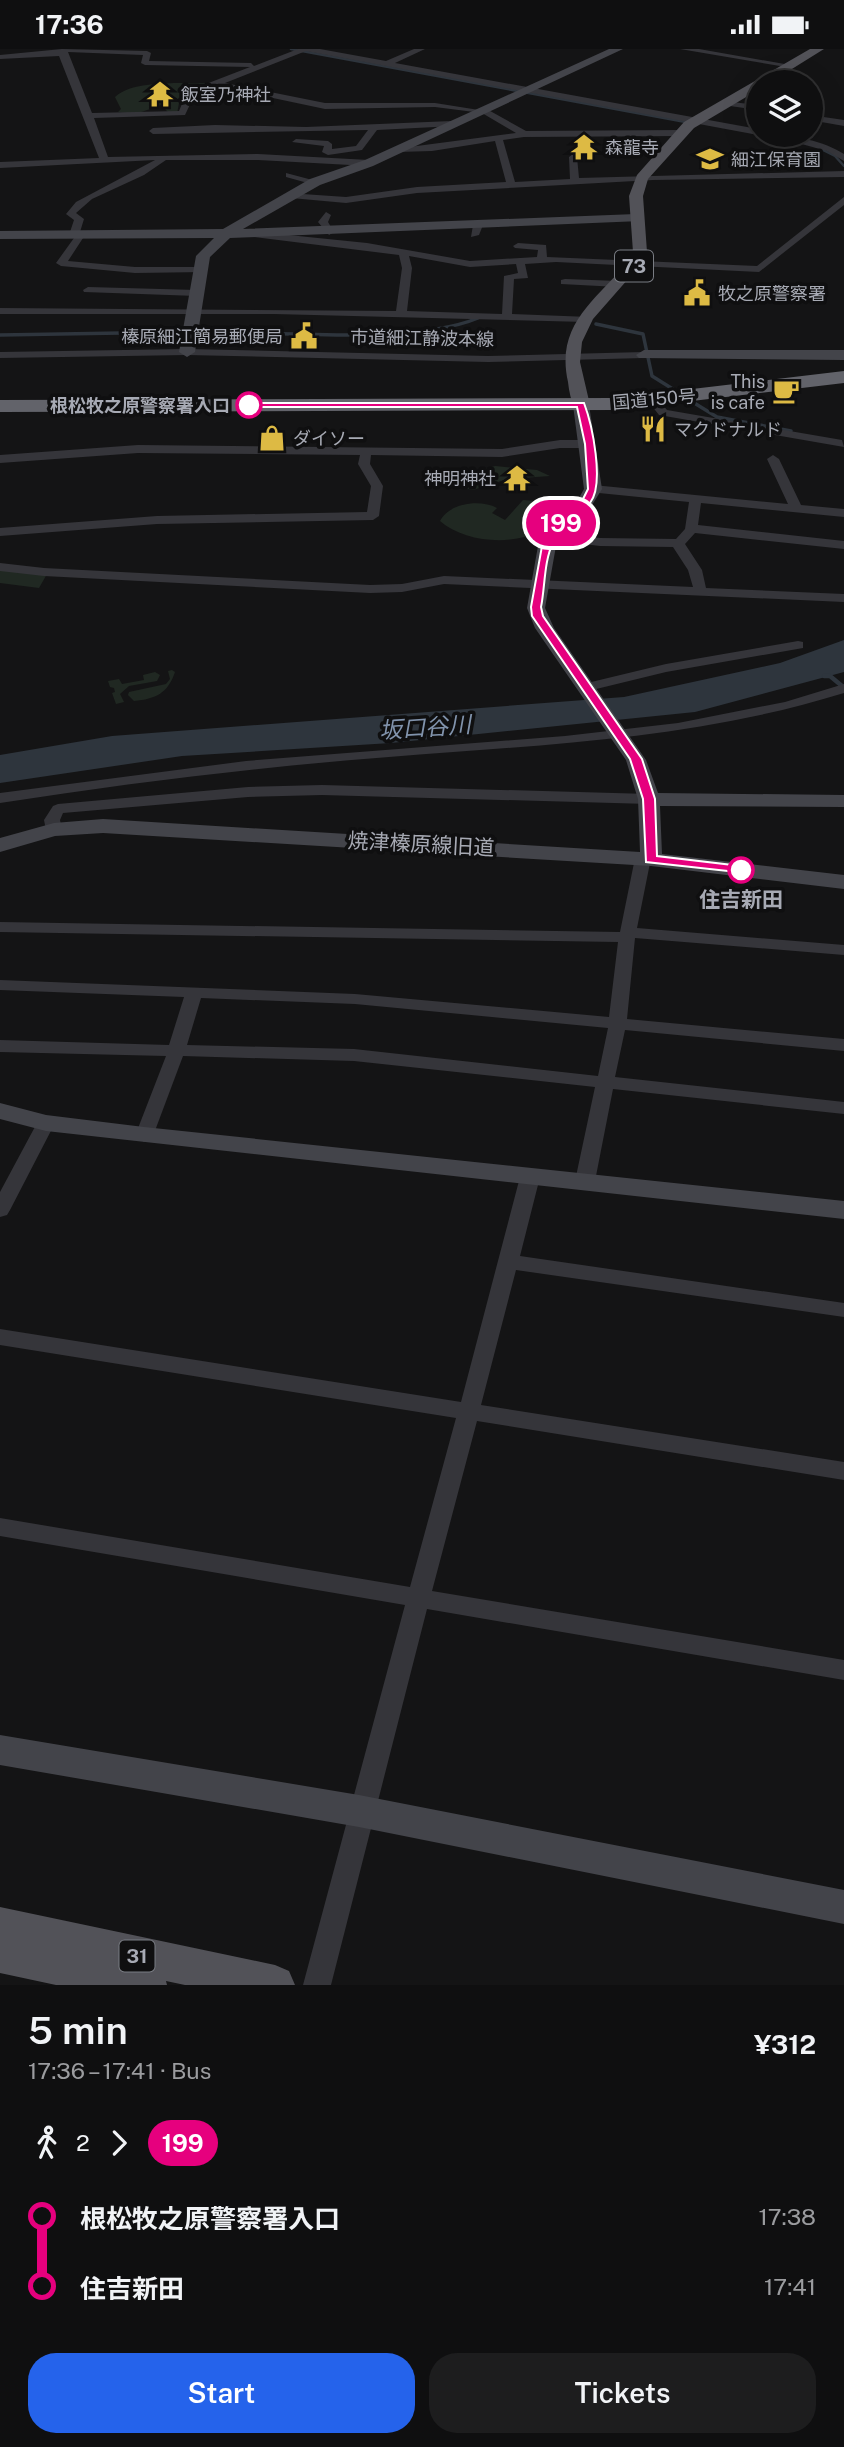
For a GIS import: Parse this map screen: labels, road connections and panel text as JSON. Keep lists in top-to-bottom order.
{
  "streets": {
    "highway": ["国道150号"],
    "main road": ["73", "31"],
    "street": ["市道細江静波本線", "焼津榛原線旧道"]
  },
  "crossings": [
    ["73", "市道細江静波本線"],
    ["73", "国道150号"]
  ],
  "water": ["坂口谷川"],
  "places": {
    "temple": ["飯室乃神社", "森龍寺", "神明神社"],
    "school or university": ["細江保育園"],
    "public building": ["牧之原警察署", "榛原細江簡易郵便局"],
    "cafe": ["This is cafe"],
    "other": ["根松牧之原警察署入口", "住吉新田"],
    "restaurant": ["マクドナルド"],
    "shop": ["ダイソー"]
  },
  "lines": ["bus line 199"],
  "page": {
    "status": "17:36",
    "on_map": "199",
    "heading": ["5 min", "17:36 – 17:41 · Bus", "¥312"],
    "legs": ["2", "199"],
    "list": [
      {
        "name": "根松牧之原警察署入口",
        "value": "17:38"
      },
      {
        "name": "住吉新田",
        "value": "17:41"
      }
    ],
    "buttons": ["Start", "Tickets"]
  }
}
